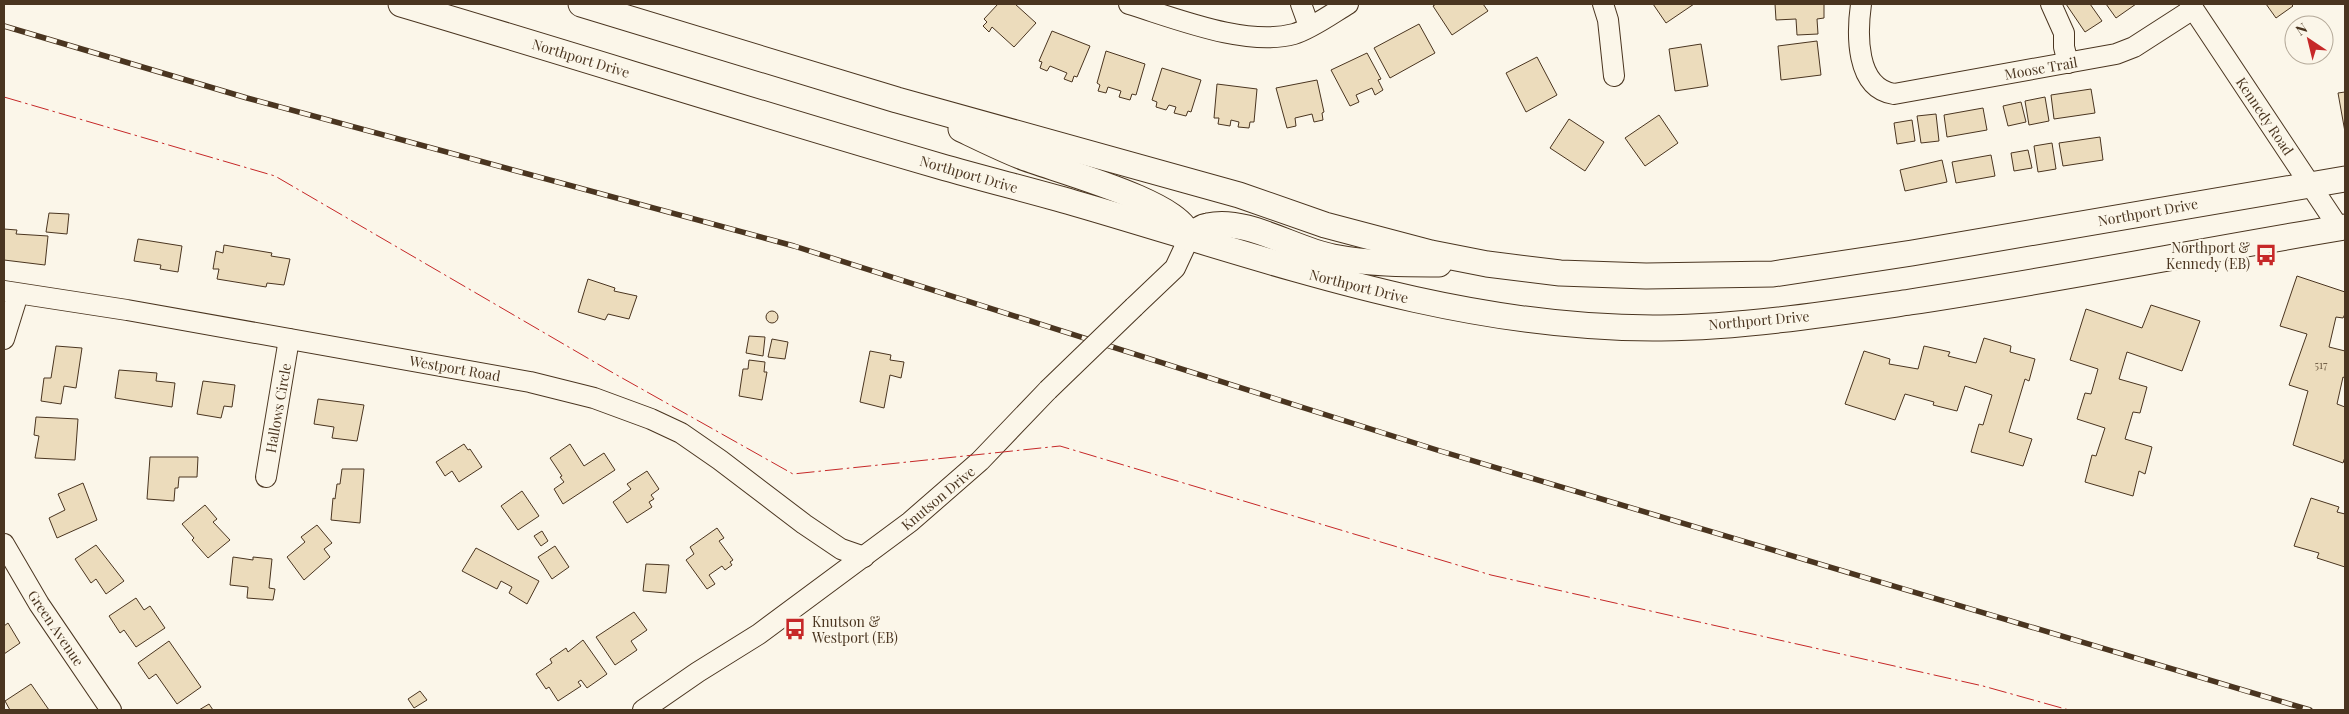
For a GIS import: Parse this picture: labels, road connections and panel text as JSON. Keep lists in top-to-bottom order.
{
  "streets": {
    "main road": ["Northport Drive"],
    "street": [
      "Moose Trail",
      "Kennedy Road",
      "Westport Road",
      "Hallows Circle",
      "Knutson Drive",
      "Green Avenue"
    ]
  },
  "crossings": [
    ["Northport Drive", "Kennedy Road"],
    ["Northport Drive", "Knutson Drive"],
    ["Moose Trail", "Kennedy Road"],
    ["Westport Road", "Hallows Circle"],
    ["Westport Road", "Knutson Drive"]
  ],
  "places": {
    "bus stop": ["Northport & Kennedy (EB)", "Knutson & Westport (EB)"]
  },
  "house_numbers": ["517"],
  "north": "top left"
}
